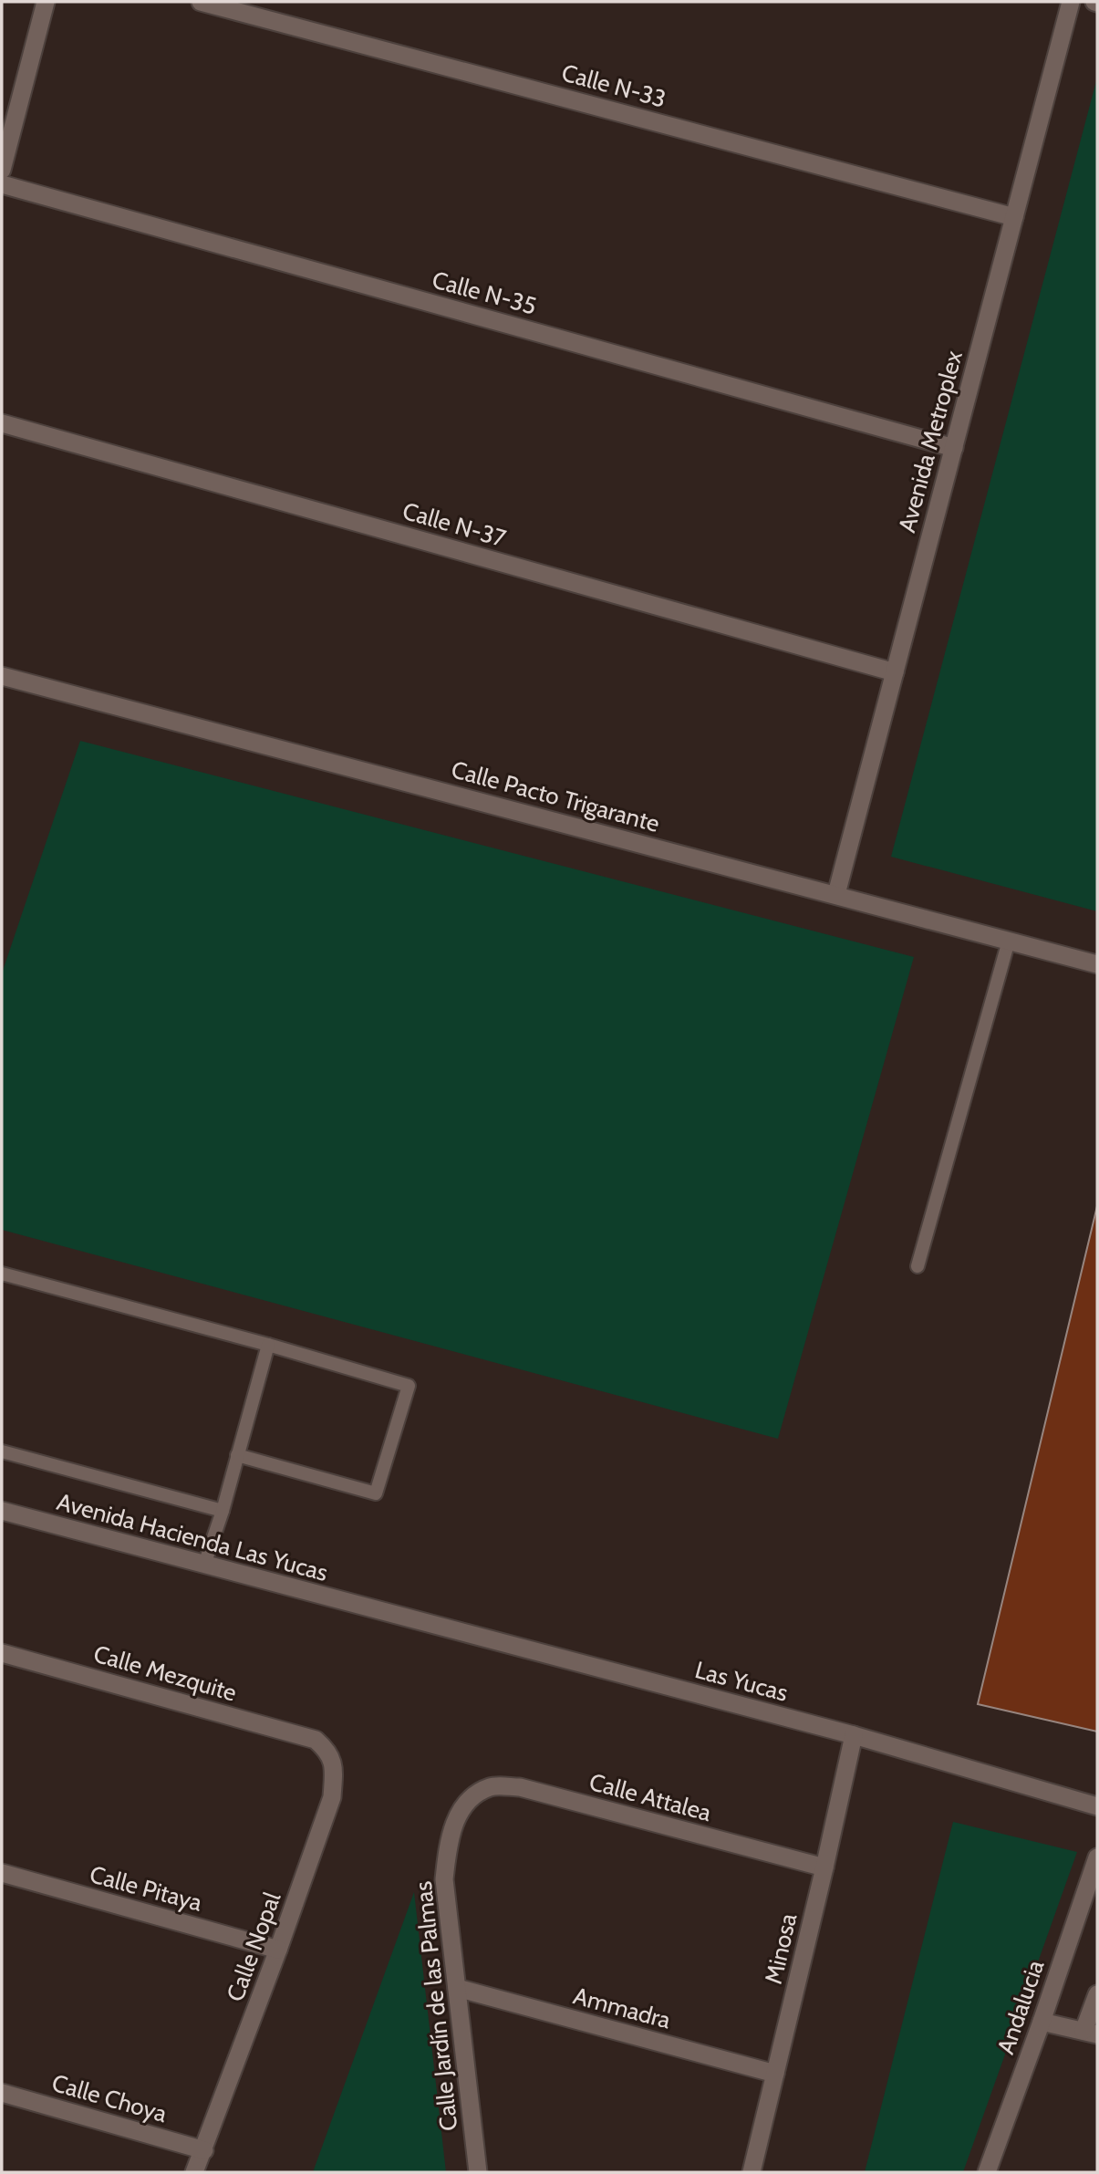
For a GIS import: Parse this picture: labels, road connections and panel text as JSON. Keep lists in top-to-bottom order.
{
  "streets": {
    "street": [
      "Calle N-33",
      "Calle N-35",
      "Avenida Metroplex",
      "Calle N-37",
      "Calle Pacto Trigarante",
      "Avenida Hacienda Las Yucas",
      "Calle Mezquite",
      "Las Yucas",
      "Calle Attalea",
      "Calle Pitaya",
      "Calle Nopal",
      "Minosa",
      "Calle Jardín de las Palmas",
      "Andalucia",
      "Ammadra",
      "Calle Choya"
    ]
  },
  "crossings": [
    ["Calle N-33", "Avenida Metroplex"],
    ["Calle N-35", "Avenida Metroplex"],
    ["Avenida Metroplex", "Calle N-37"],
    ["Avenida Metroplex", "Calle Pacto Trigarante"],
    ["Avenida Hacienda Las Yucas", "Las Yucas"],
    ["Calle Mezquite", "Calle Nopal"],
    ["Las Yucas", "Minosa"],
    ["Calle Attalea", "Minosa"],
    ["Calle Attalea", "Calle Jardín de las Palmas"],
    ["Calle Pitaya", "Calle Nopal"],
    ["Calle Nopal", "Calle Choya"],
    ["Minosa", "Ammadra"],
    ["Calle Jardín de las Palmas", "Ammadra"]
  ]
}
